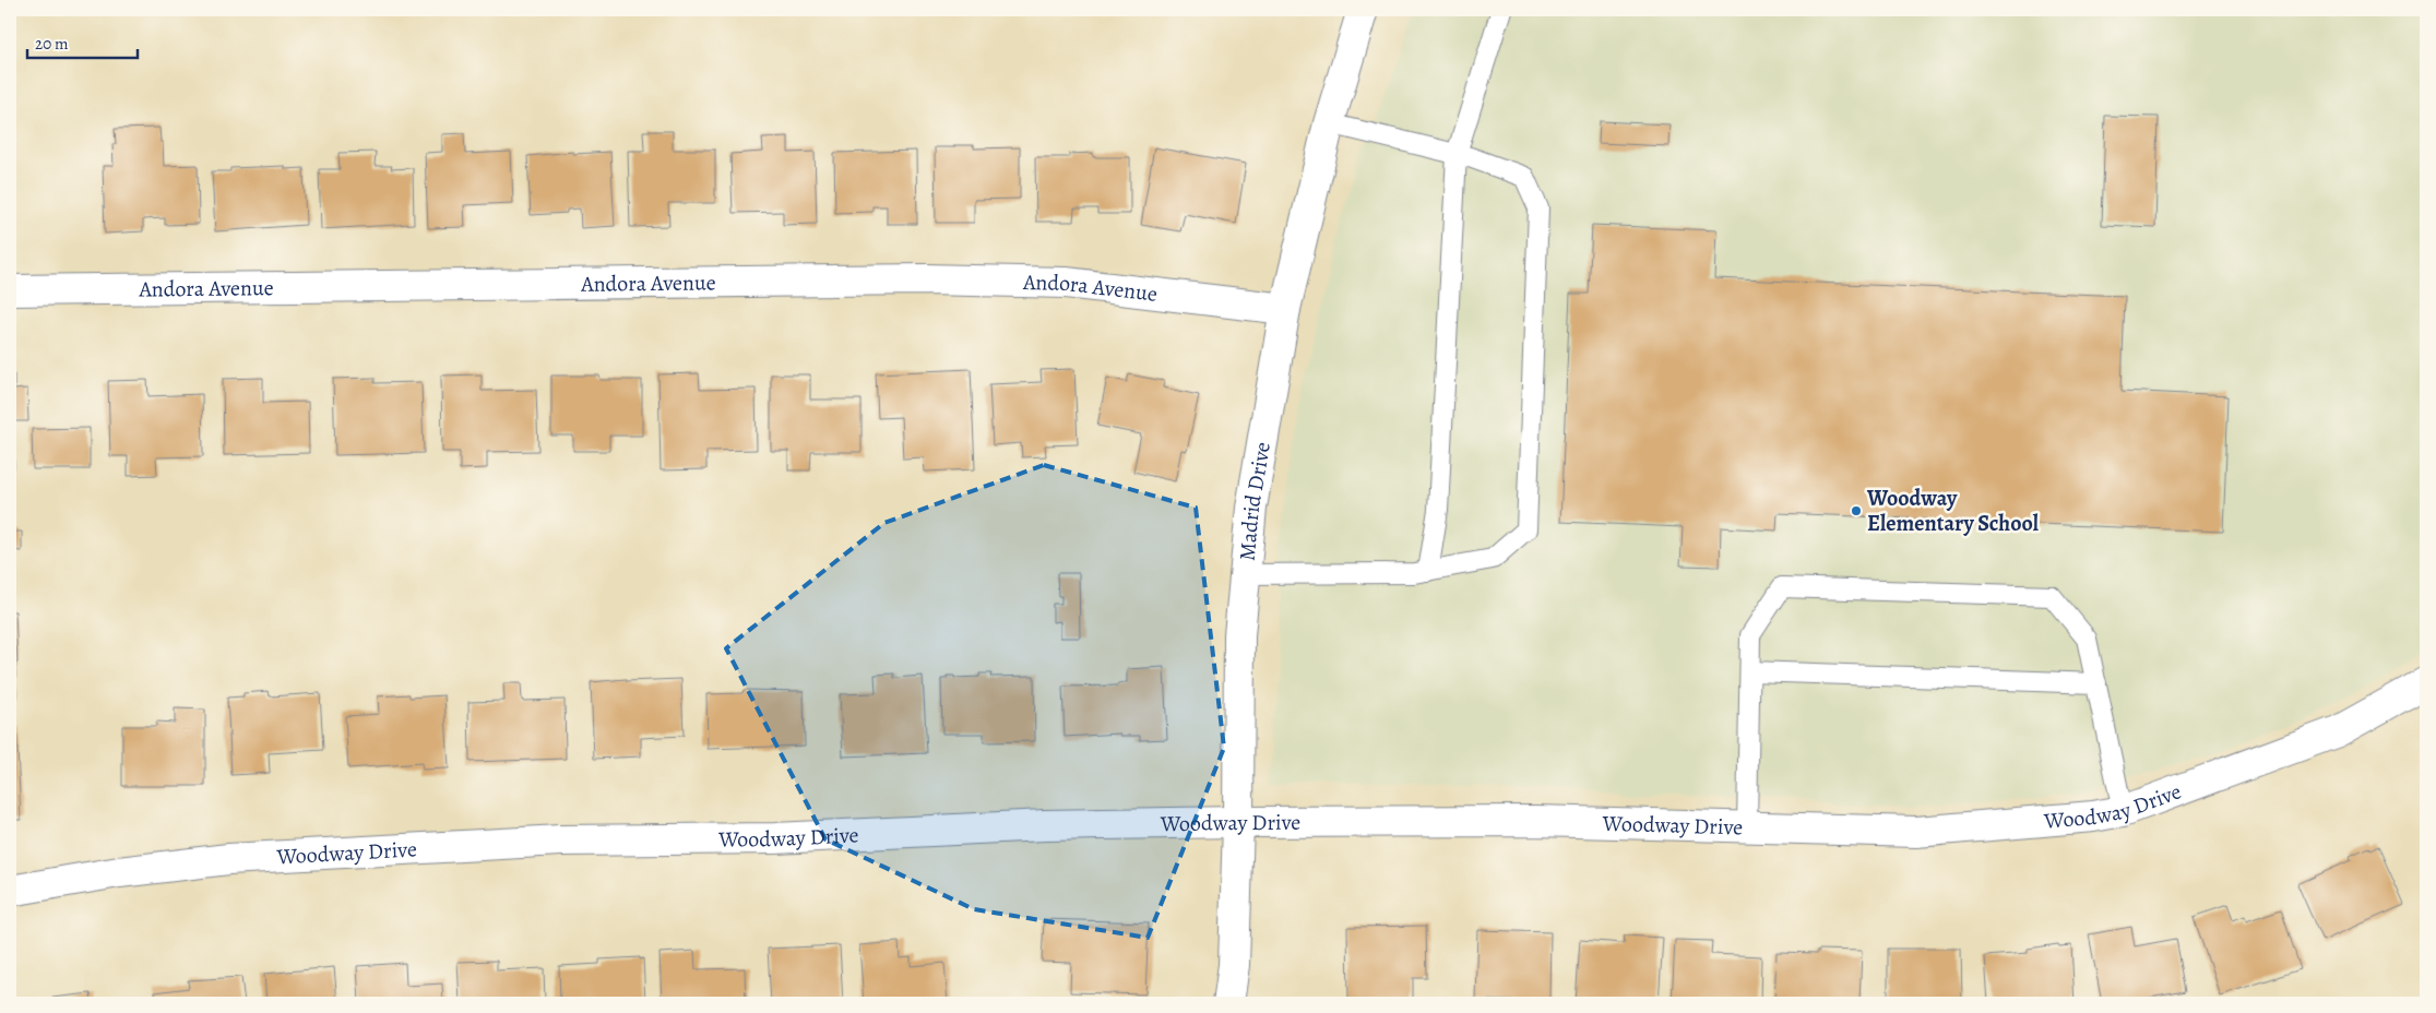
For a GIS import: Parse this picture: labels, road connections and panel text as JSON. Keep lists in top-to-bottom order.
{
  "streets": {
    "street": ["Andora Avenue", "Madrid Drive", "Woodway Drive"]
  },
  "crossings": [
    ["Andora Avenue", "Madrid Drive"],
    ["Madrid Drive", "Woodway Drive"]
  ],
  "places": ["Woodway Elementary School"],
  "scale_bar": "20 m"
}
